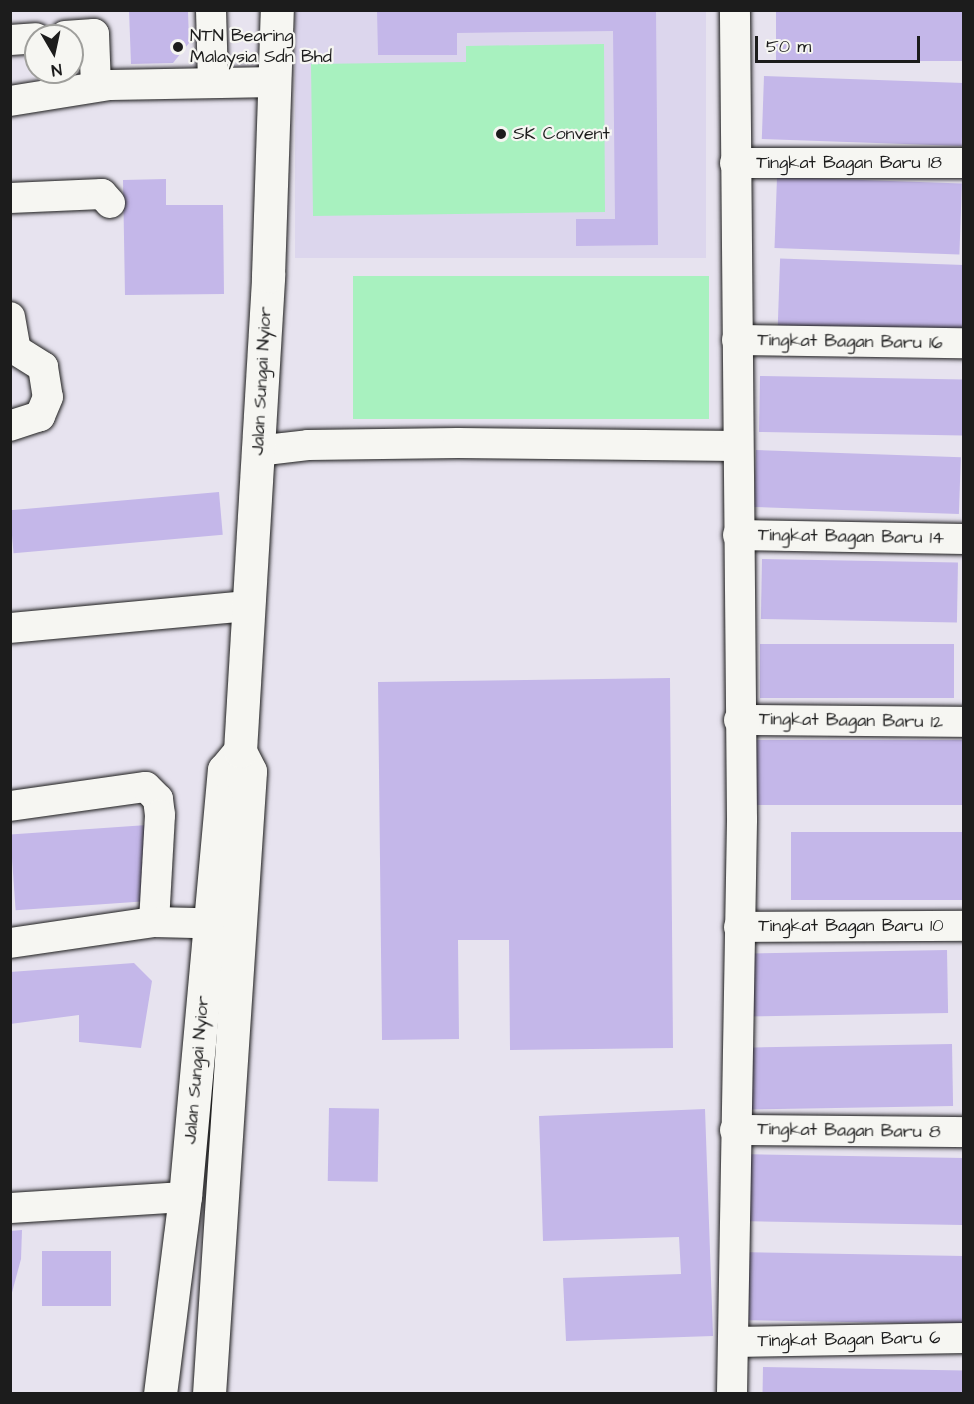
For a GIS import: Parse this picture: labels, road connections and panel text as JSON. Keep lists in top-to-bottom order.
{
  "streets": {
    "main road": ["Jalan Sungai Nyior"],
    "street": [
      "Tingkat Bagan Baru 18",
      "Tingkat Bagan Baru 16",
      "Tingkat Bagan Baru 14",
      "Tingkat Bagan Baru 12",
      "Tingkat Bagan Baru 10",
      "Tingkat Bagan Baru 8",
      "Tingkat Bagan Baru 6"
    ]
  },
  "places": ["NTN Bearing Malaysia Sdn Bhd", "SK Convent"],
  "scale_bar": "50 m",
  "north": "bottom"
}
